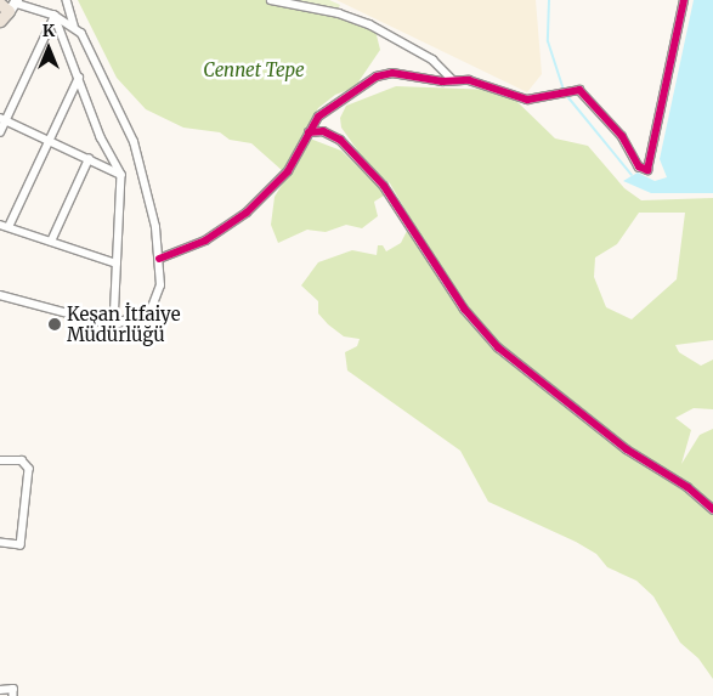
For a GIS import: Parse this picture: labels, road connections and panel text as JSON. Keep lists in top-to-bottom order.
{
  "parks": ["Cennet Tepe"],
  "places": ["Keşan İtfaiye Müdürlüğü"],
  "north": "top"
}
